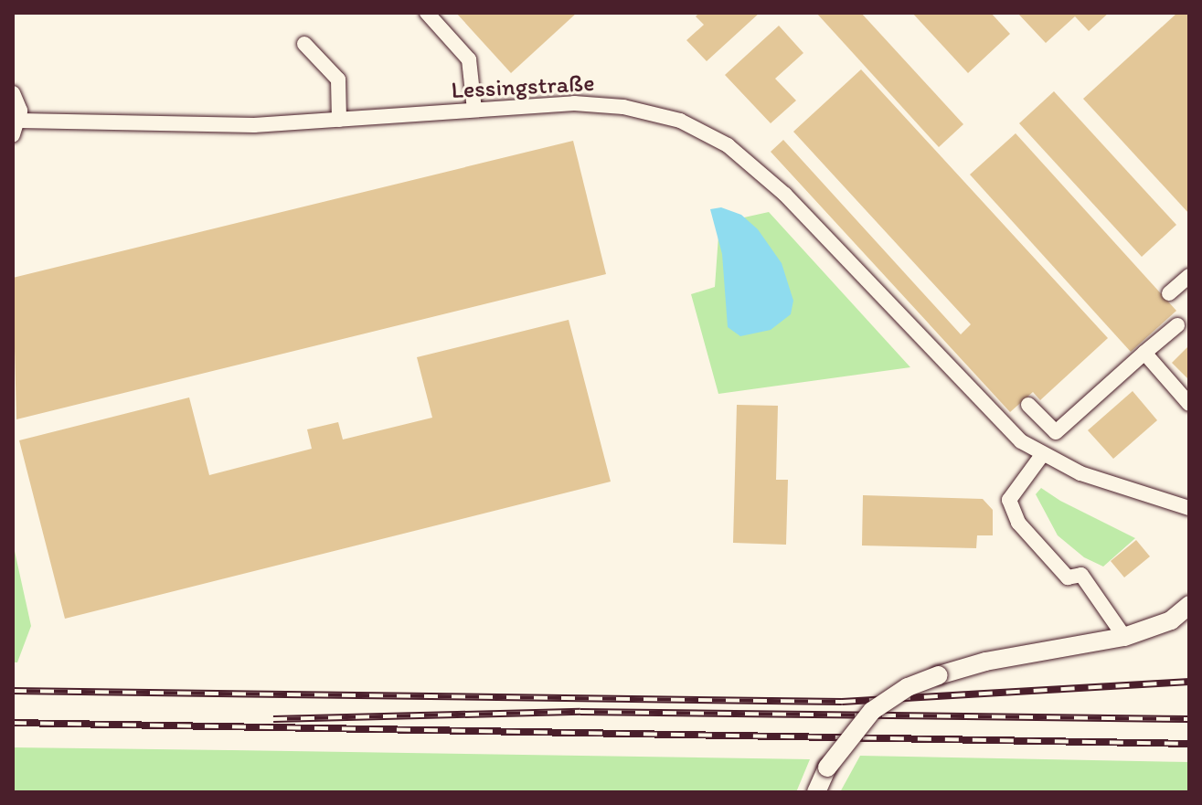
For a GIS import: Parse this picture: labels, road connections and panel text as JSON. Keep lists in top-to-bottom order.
{
  "streets": {
    "street": ["Lessingstraße"]
  }
}
